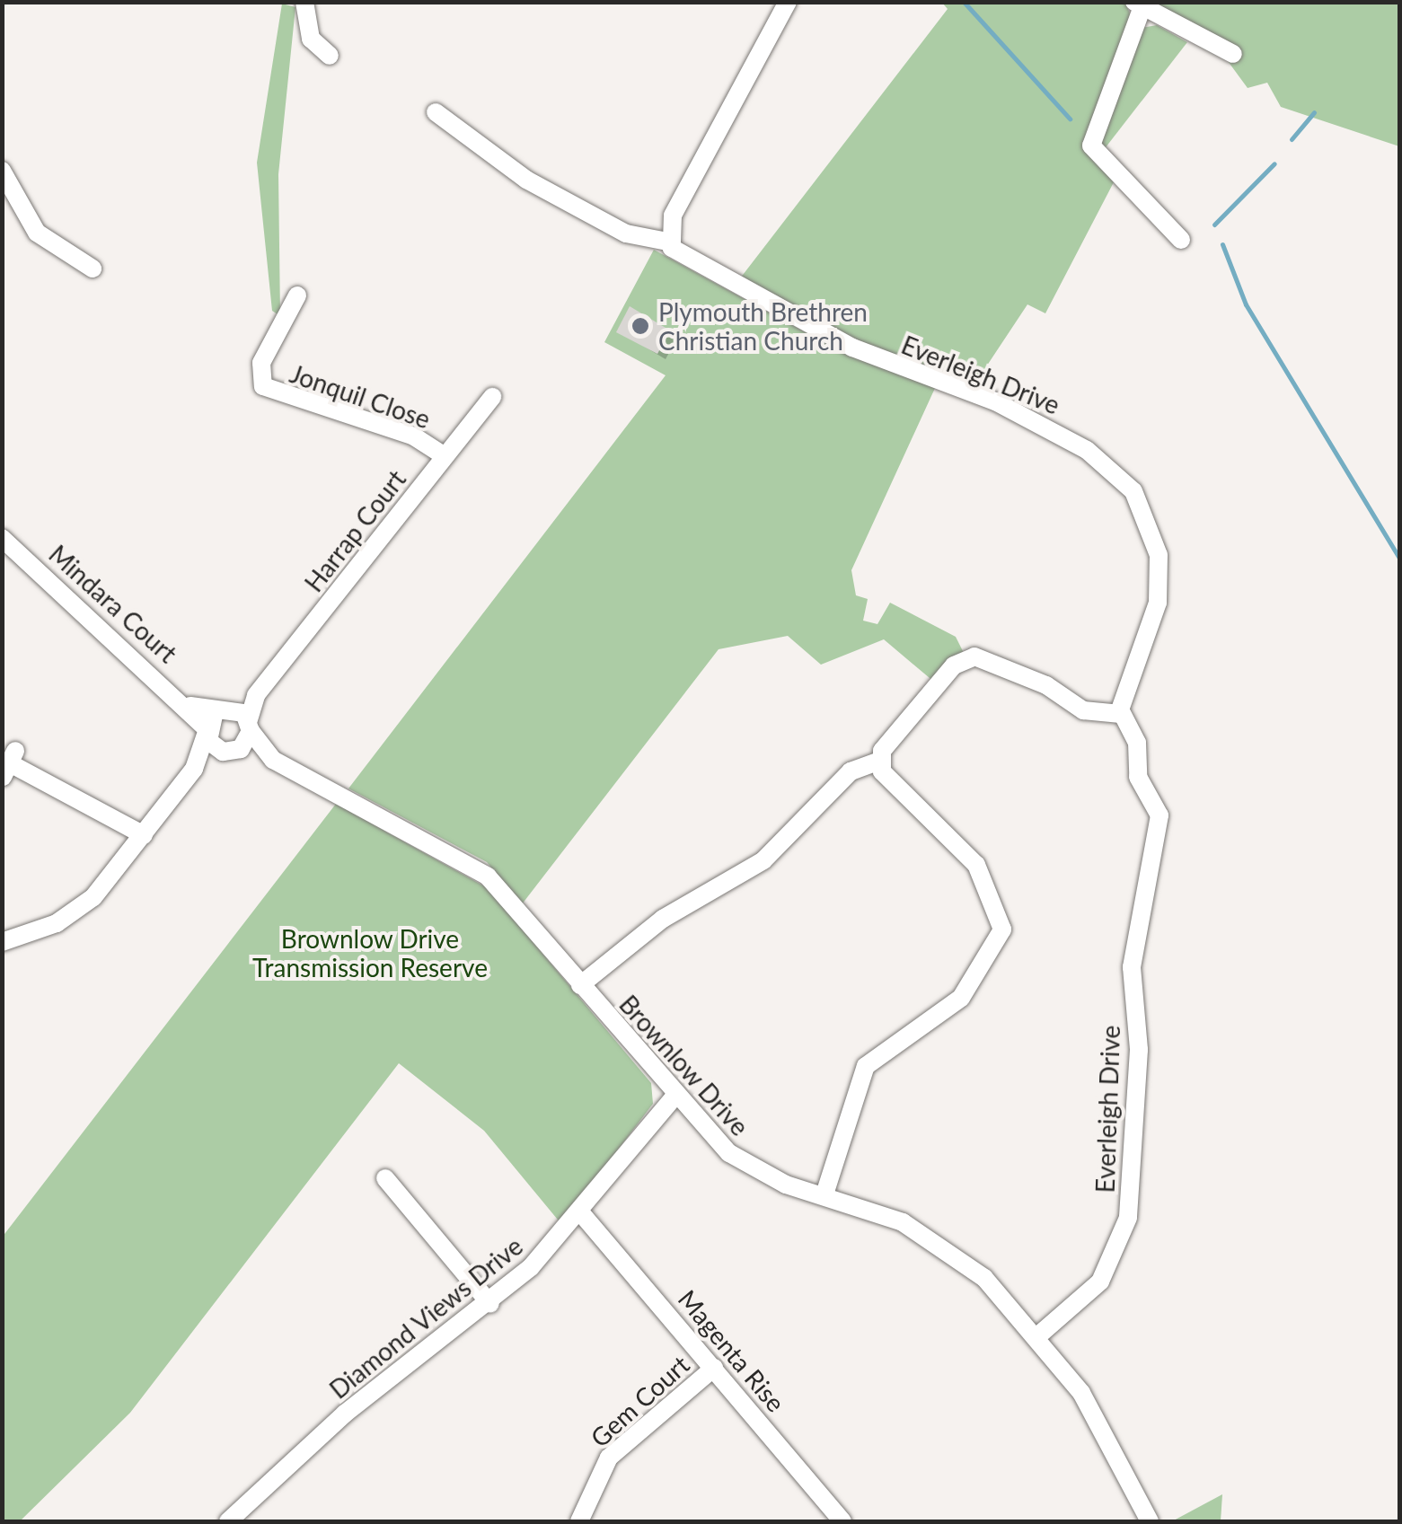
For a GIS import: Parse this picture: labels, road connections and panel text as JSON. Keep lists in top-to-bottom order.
{
  "streets": {
    "street": [
      "Everleigh Drive",
      "Jonquil Close",
      "Harrap Court",
      "Mindara Court",
      "Brownlow Drive",
      "Diamond Views Drive",
      "Magenta Rise",
      "Gem Court"
    ]
  },
  "crossings": [
    ["Everleigh Drive", "Brownlow Drive"],
    ["Jonquil Close", "Harrap Court"],
    ["Harrap Court", "Brownlow Drive"],
    ["Mindara Court", "Brownlow Drive"],
    ["Brownlow Drive", "Diamond Views Drive"],
    ["Diamond Views Drive", "Magenta Rise"],
    ["Magenta Rise", "Gem Court"]
  ],
  "parks": ["Brownlow Drive Transmission Reserve"],
  "places": ["Plymouth Brethren Christian Church"]
}
